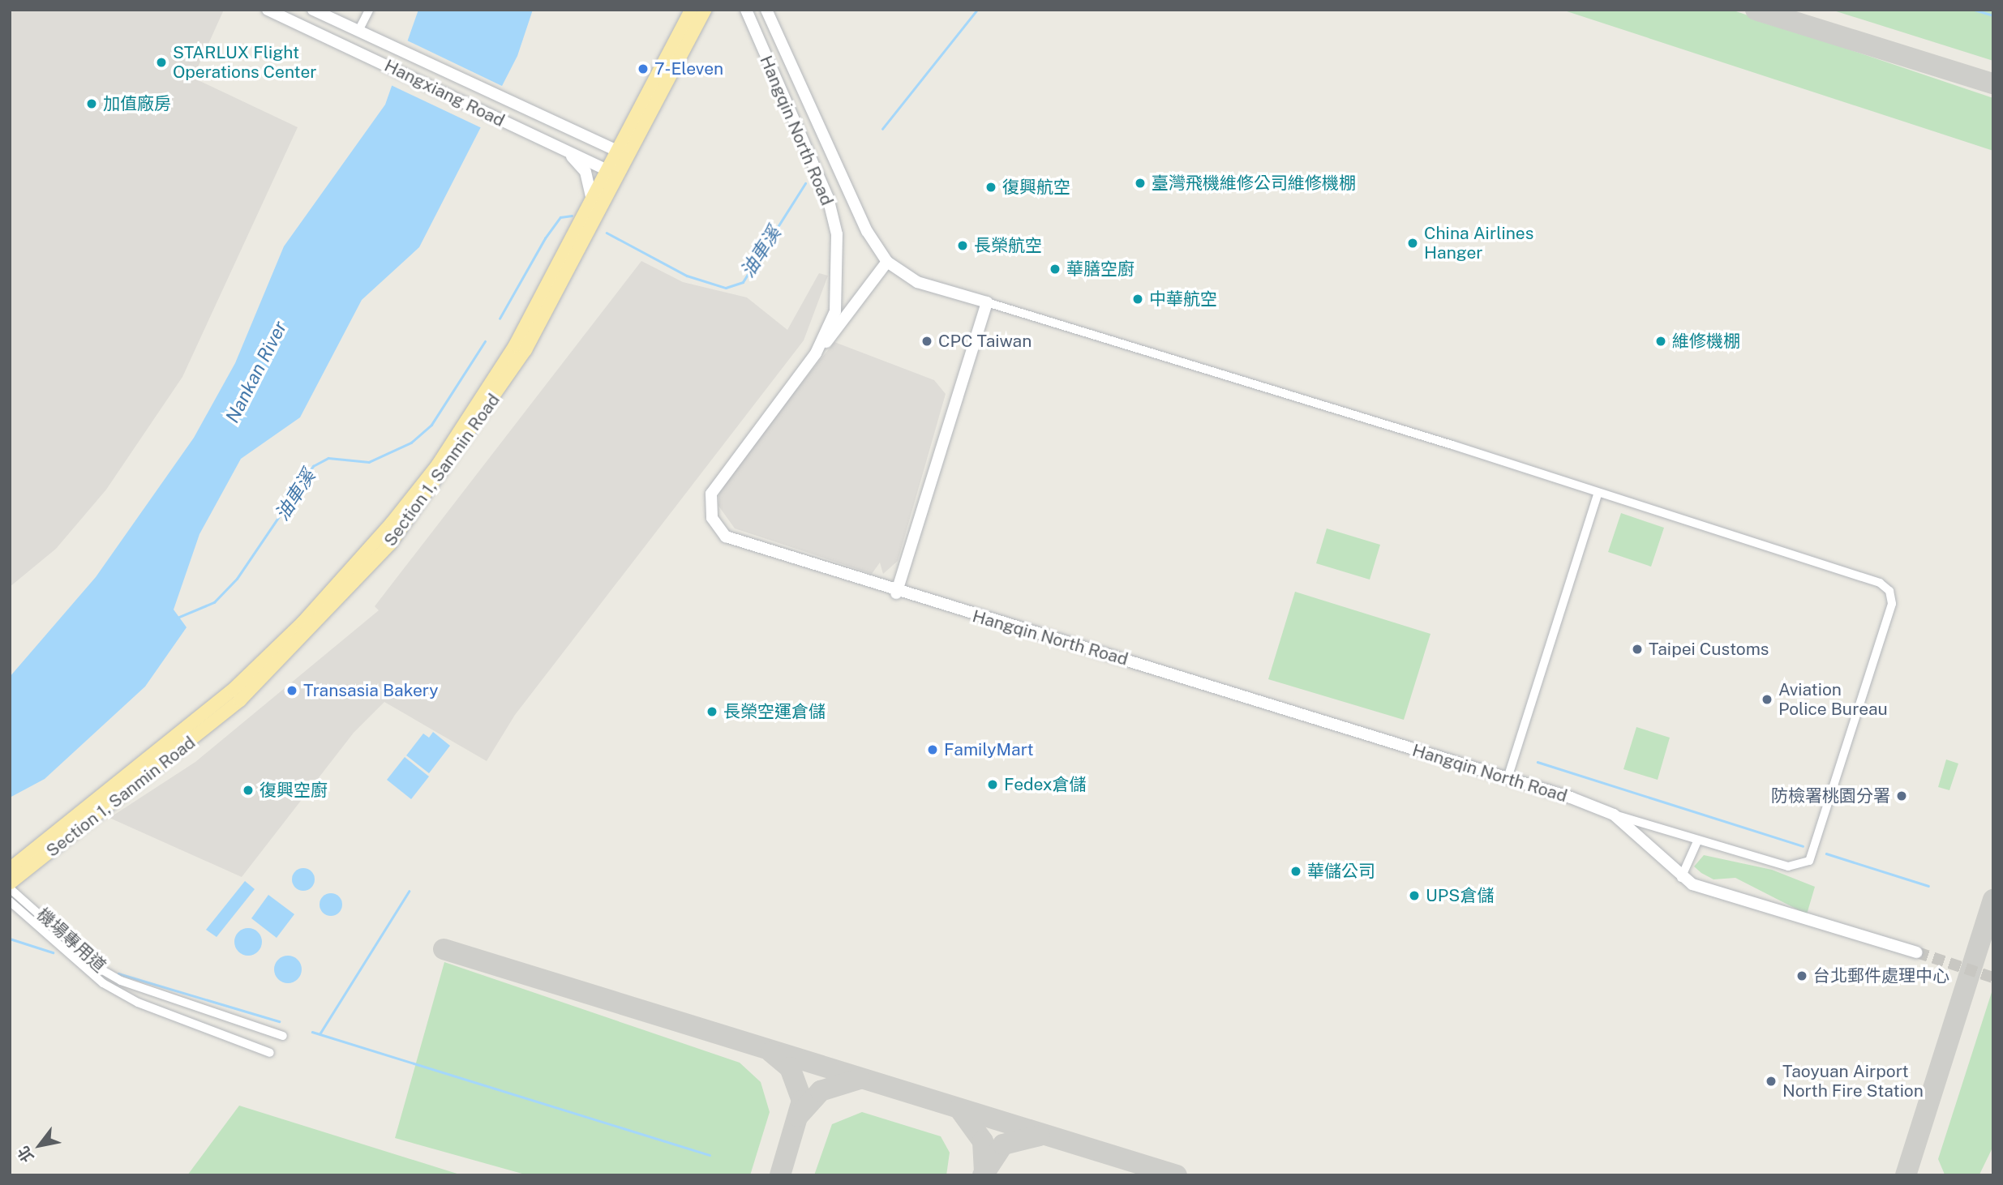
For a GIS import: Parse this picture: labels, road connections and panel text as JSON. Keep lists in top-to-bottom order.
{
  "streets": {
    "main road": ["Section 1, Sanmin Road"],
    "street": ["Hangxiang Road", "Hangqin North Road", "機場專用道"]
  },
  "crossings": [
    ["Hangxiang Road", "Section 1, Sanmin Road"],
    ["Section 1, Sanmin Road", "機場專用道"]
  ],
  "water": ["油車溪", "Nankan River"],
  "places": [
    "STARLUX Flight Operations Center",
    "7-Eleven",
    "加值廠房",
    "臺灣飛機維修公司維修機棚",
    "復興航空",
    "China Airlines Hanger",
    "長榮航空",
    "華膳空廚",
    "中華航空",
    "CPC Taiwan",
    "維修機棚",
    "Taipei Customs",
    "Transasia Bakery",
    "Aviation Police Bureau",
    "長榮空運倉儲",
    "FamilyMart",
    "Fedex倉儲",
    "復興空廚",
    "防檢署桃園分署",
    "華儲公司",
    "UPS倉儲",
    "台北郵件處理中心",
    "Taoyuan Airport North Fire Station"
  ],
  "north": "bottom left"
}
